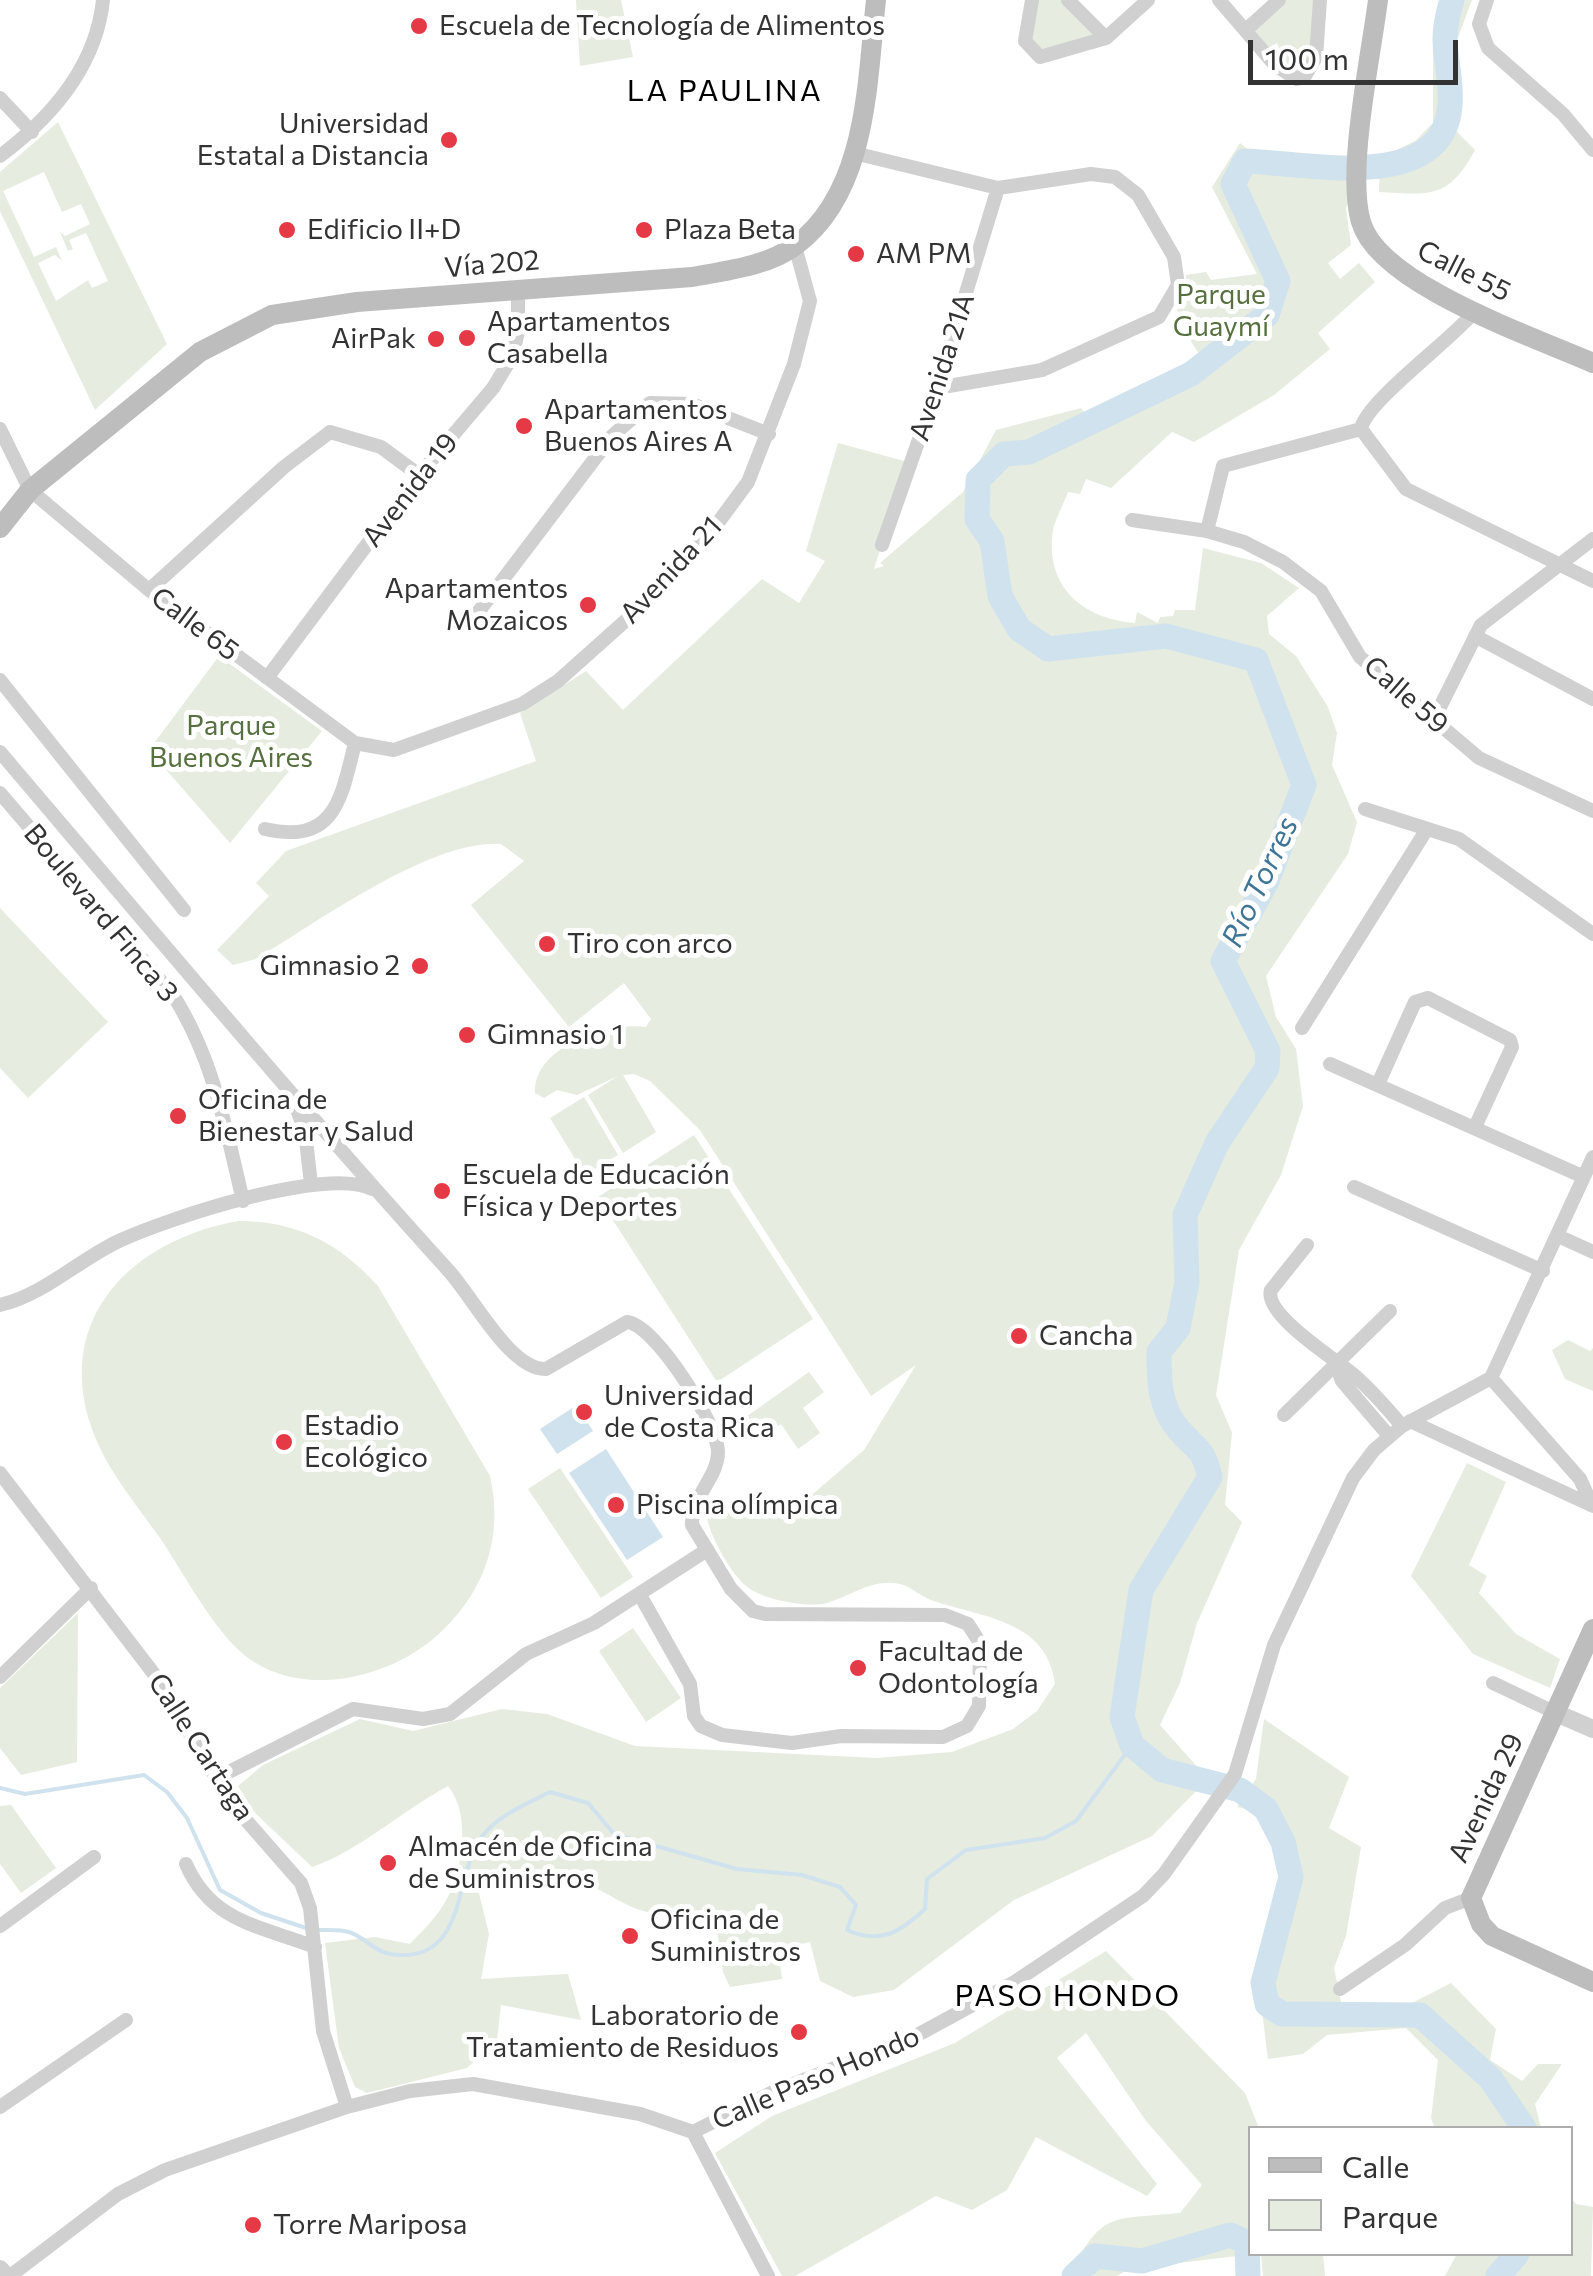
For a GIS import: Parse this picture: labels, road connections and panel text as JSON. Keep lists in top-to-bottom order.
{
  "streets": {
    "main road": ["Vía 202", "Calle 55", "Avenida 29"],
    "street": [
      "Avenida 21A",
      "Avenida 19",
      "Avenida 21",
      "Calle 65",
      "Calle 59",
      "Boulevard Finca 3",
      "Calle Cartaga",
      "Calle Paso Hondo"
    ]
  },
  "crossings": [
    ["Vía 202", "Avenida 19"],
    ["Vía 202", "Avenida 21"],
    ["Vía 202", "Calle 65"],
    ["Avenida 19", "Calle 65"],
    ["Avenida 21", "Calle 65"],
    ["Calle Cartaga", "Calle Paso Hondo"]
  ],
  "districts": ["LA PAULINA", "PASO HONDO"],
  "water": ["Río Torres"],
  "parks": ["Parque Guaymí", "Parque Buenos Aires"],
  "places": [
    "Escuela de Tecnología de Alimentos",
    "Universidad Estatal a Distancia",
    "Edificio II+D",
    "Plaza Beta",
    "AM PM",
    "Apartamentos Casabella",
    "AirPak",
    "Apartamentos Buenos Aires A",
    "Apartamentos Mozaicos",
    "Tiro con arco",
    "Gimnasio 2",
    "Gimnasio 1",
    "Oficina de Bienestar y Salud",
    "Escuela de Educación Física y Deportes",
    "Cancha",
    "Universidad de Costa Rica",
    "Estadio Ecológico",
    "Piscina olímpica",
    "Facultad de Odontología",
    "Almacén de Oficina de Suministros",
    "Oficina de Suministros",
    "Laboratorio de Tratamiento de Residuos",
    "Torre Mariposa"
  ],
  "legend": ["Calle", "Parque"],
  "scale_bar": "100 m"
}
